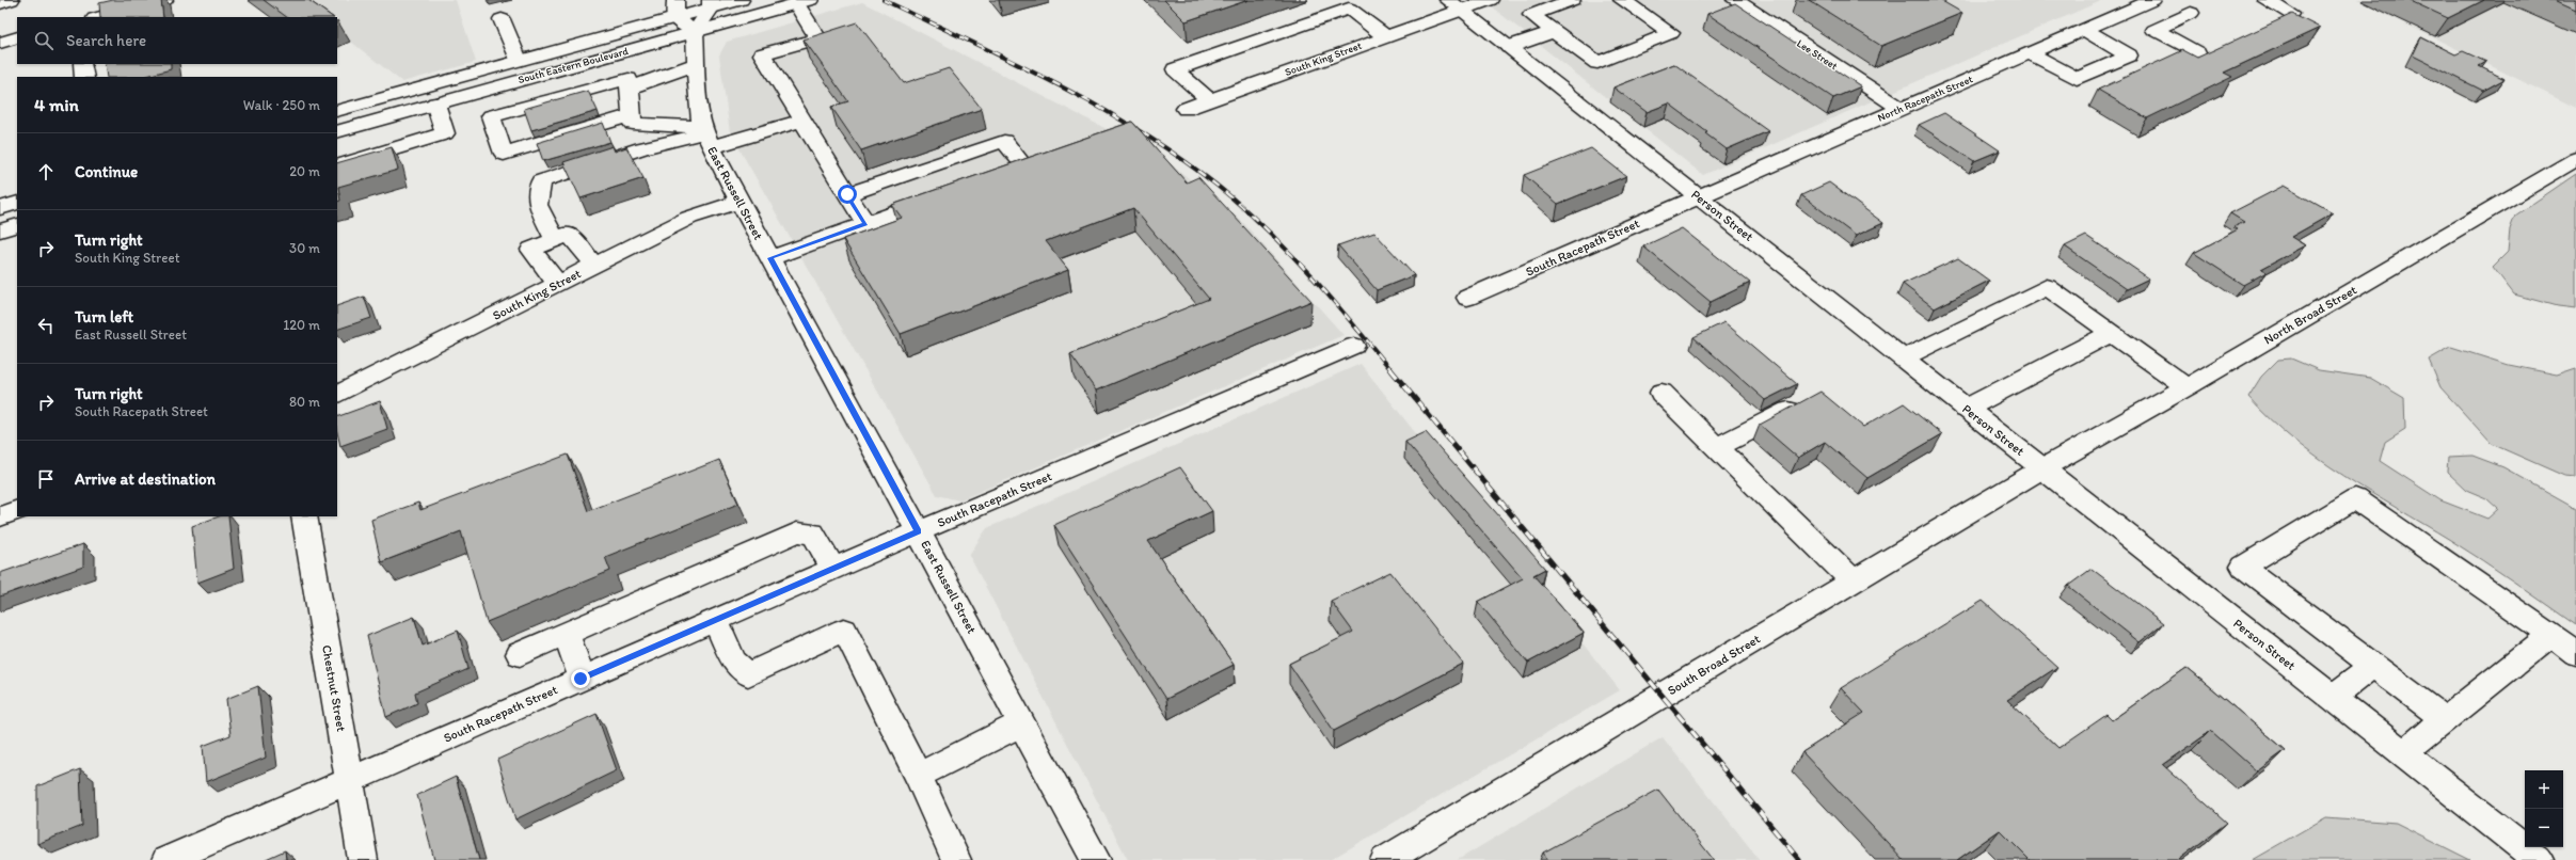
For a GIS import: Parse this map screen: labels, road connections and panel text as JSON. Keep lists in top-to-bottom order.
{
  "streets": {
    "main road": [
      "Lee Street",
      "South King Street",
      "South Eastern Boulevard",
      "North Racepath Street",
      "East Russell Street",
      "Person Street",
      "South Racepath Street",
      "North Broad Street",
      "South Broad Street",
      "Chestnut Street"
    ]
  },
  "crossings": [
    ["Lee Street", "North Racepath Street"],
    ["South King Street", "East Russell Street"],
    ["South King Street", "Person Street"],
    ["South Eastern Boulevard", "East Russell Street"],
    ["North Racepath Street", "Person Street"],
    ["North Racepath Street", "South Racepath Street"],
    ["East Russell Street", "South Racepath Street"],
    ["Person Street", "South Racepath Street"],
    ["Person Street", "North Broad Street"],
    ["Person Street", "South Broad Street"],
    ["South Racepath Street", "Chestnut Street"],
    ["North Broad Street", "South Broad Street"]
  ],
  "page": {
    "search": "Search here",
    "heading": ["4 min", "Walk · 250 m"],
    "list": [
      ["Continue", "20 m"],
      ["Turn right", "South King Street", "30 m"],
      ["Turn left", "East Russell Street", "120 m"],
      ["Turn right", "South Racepath Street", "80 m"],
      "Arrive at destination"
    ],
    "map_buttons": ["+", "−"]
  }
}
